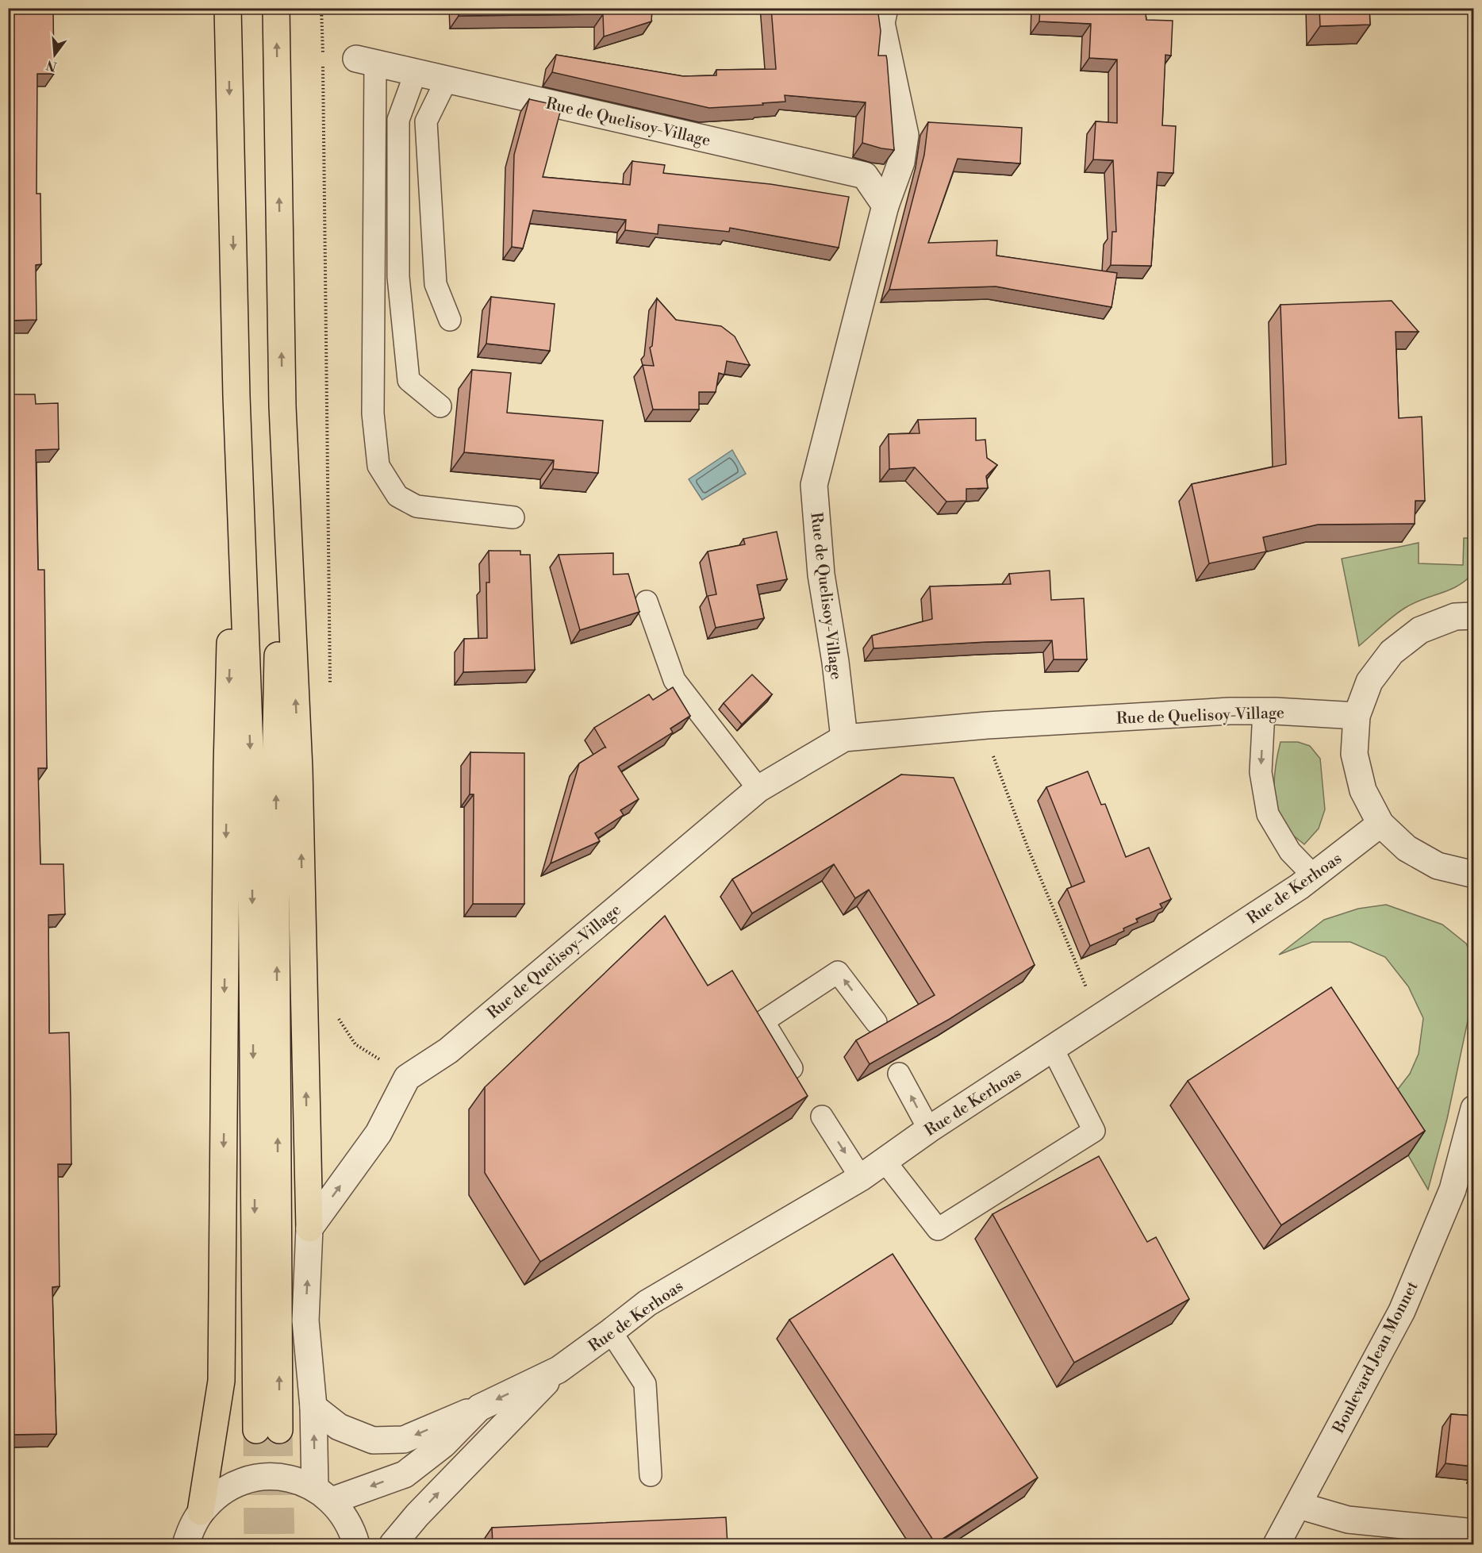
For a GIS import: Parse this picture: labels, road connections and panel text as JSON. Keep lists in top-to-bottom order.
{
  "streets": {
    "street": ["Rue de Quelisoy-Village", "Rue de Kerhoas", "Boulevard Jean Monnet"]
  },
  "north": "bottom"
}
